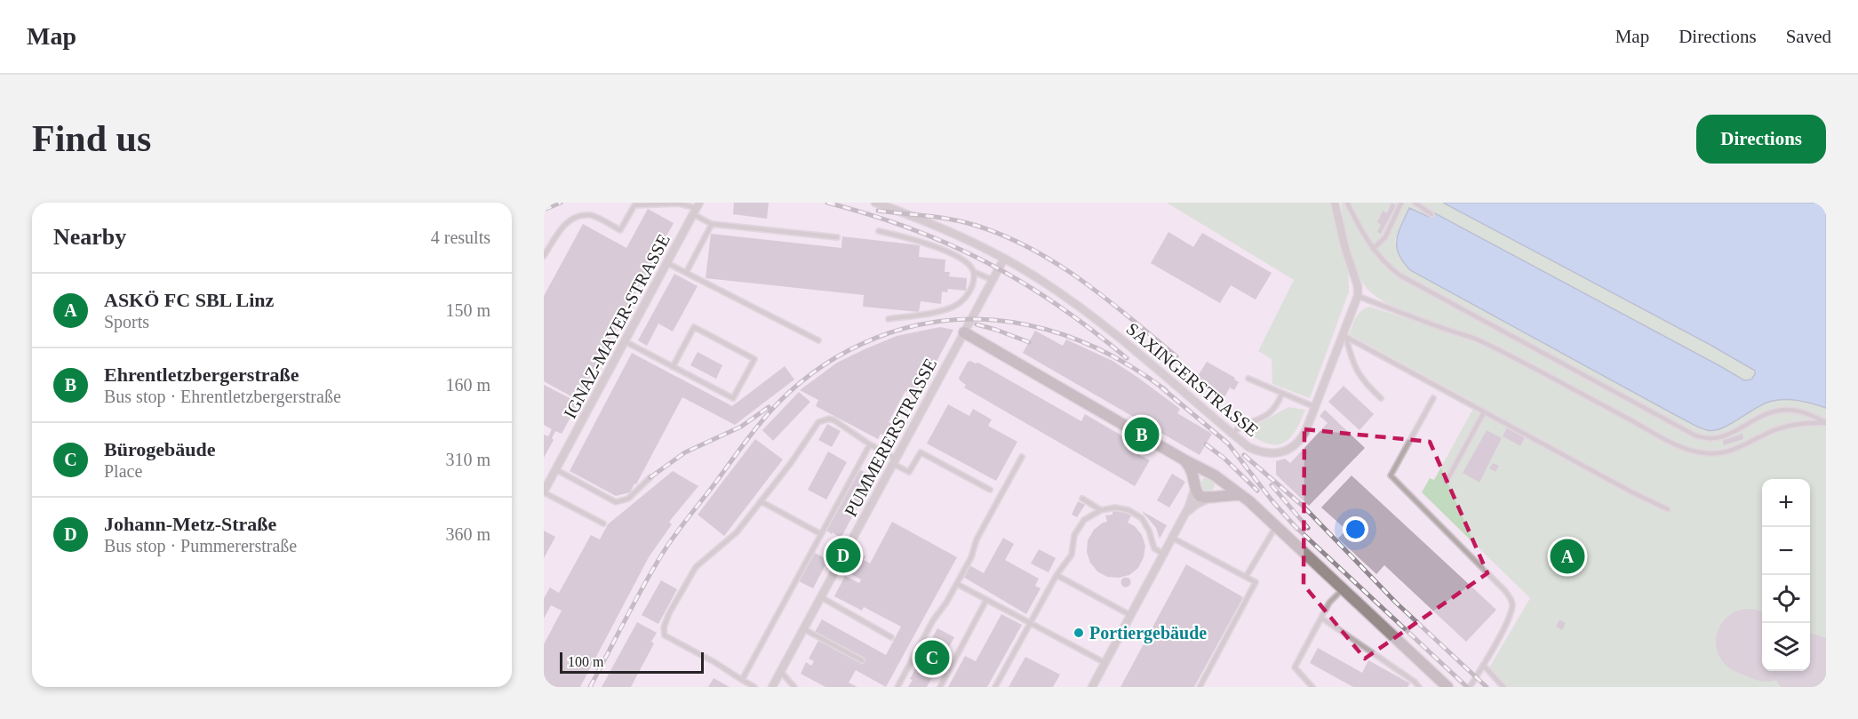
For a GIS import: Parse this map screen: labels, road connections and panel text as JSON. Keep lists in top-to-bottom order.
{
  "streets": {
    "street": ["IGNAZ-MAYER-STRASSE", "SAXINGERSTRASSE", "PUMMERERSTRASSE"]
  },
  "crossings": [
    ["SAXINGERSTRASSE", "PUMMERERSTRASSE"]
  ],
  "places": ["Portiergebäude"],
  "scale_bar": "100 m",
  "page": {
    "header": "Map",
    "nav": ["Map", "Directions", "Saved"],
    "buttons": "Directions",
    "title": "Find us",
    "heading": ["Nearby", "4 results"],
    "list": [
      {
        "mark": "A",
        "name": "ASKÖ FC SBL Linz",
        "note": "Sports",
        "value": "150 m"
      },
      {
        "mark": "B",
        "name": "Ehrentletzbergerstraße",
        "note": "Bus stop · Ehrentletzbergerstraße",
        "value": "160 m"
      },
      {
        "mark": "C",
        "name": "Bürogebäude",
        "note": "Place",
        "value": "310 m"
      },
      {
        "mark": "D",
        "name": "Johann-Metz-Straße",
        "note": "Bus stop · Pummererstraße",
        "value": "360 m"
      }
    ],
    "pins": [
      "B",
      "D",
      "A",
      "C"
    ],
    "map_buttons": ["+", "−"],
    "scale": "100 m"
  }
}
